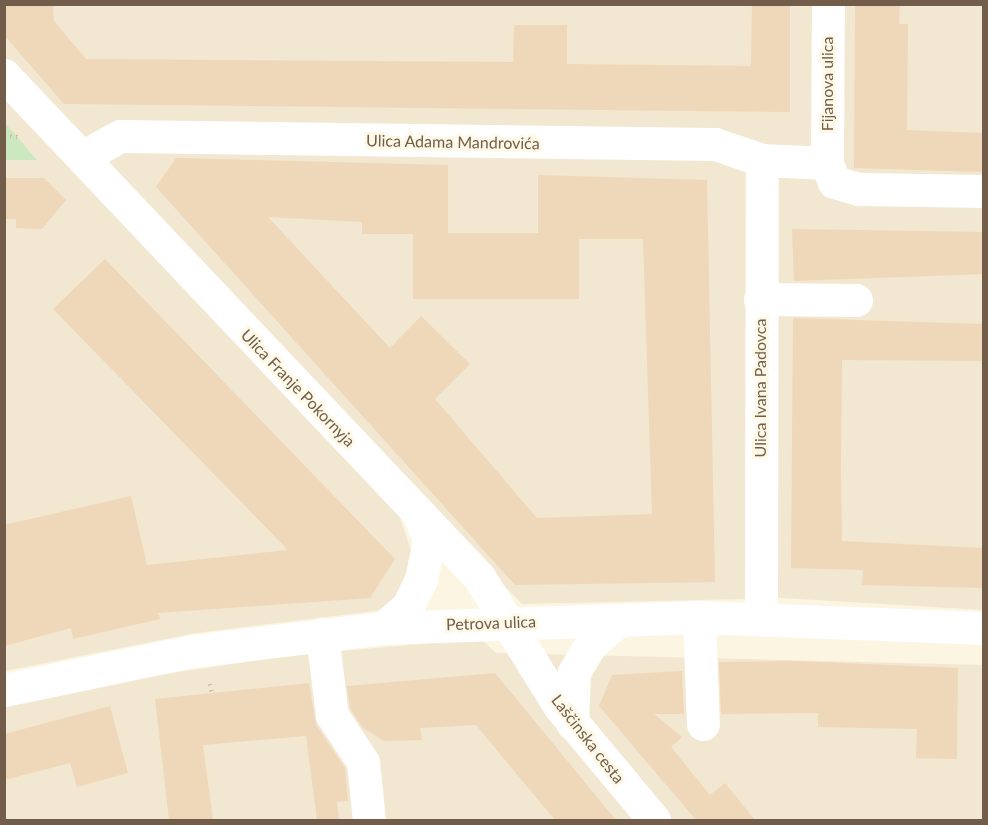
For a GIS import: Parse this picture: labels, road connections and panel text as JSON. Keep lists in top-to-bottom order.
{
  "streets": {
    "street": [
      "Fijanova ulica",
      "Ulica Adama Mandrovića",
      "Ulica Franje Pokornyja",
      "Ulica Ivana Padovca",
      "Petrova ulica",
      "Laščinska cesta"
    ]
  },
  "crossings": [
    ["Fijanova ulica", "Ulica Adama Mandrovića"],
    ["Ulica Adama Mandrovića", "Ulica Franje Pokornyja"],
    ["Ulica Adama Mandrovića", "Ulica Ivana Padovca"],
    ["Ulica Franje Pokornyja", "Petrova ulica"],
    ["Ulica Franje Pokornyja", "Laščinska cesta"],
    ["Ulica Ivana Padovca", "Petrova ulica"],
    ["Petrova ulica", "Laščinska cesta"]
  ]
}
